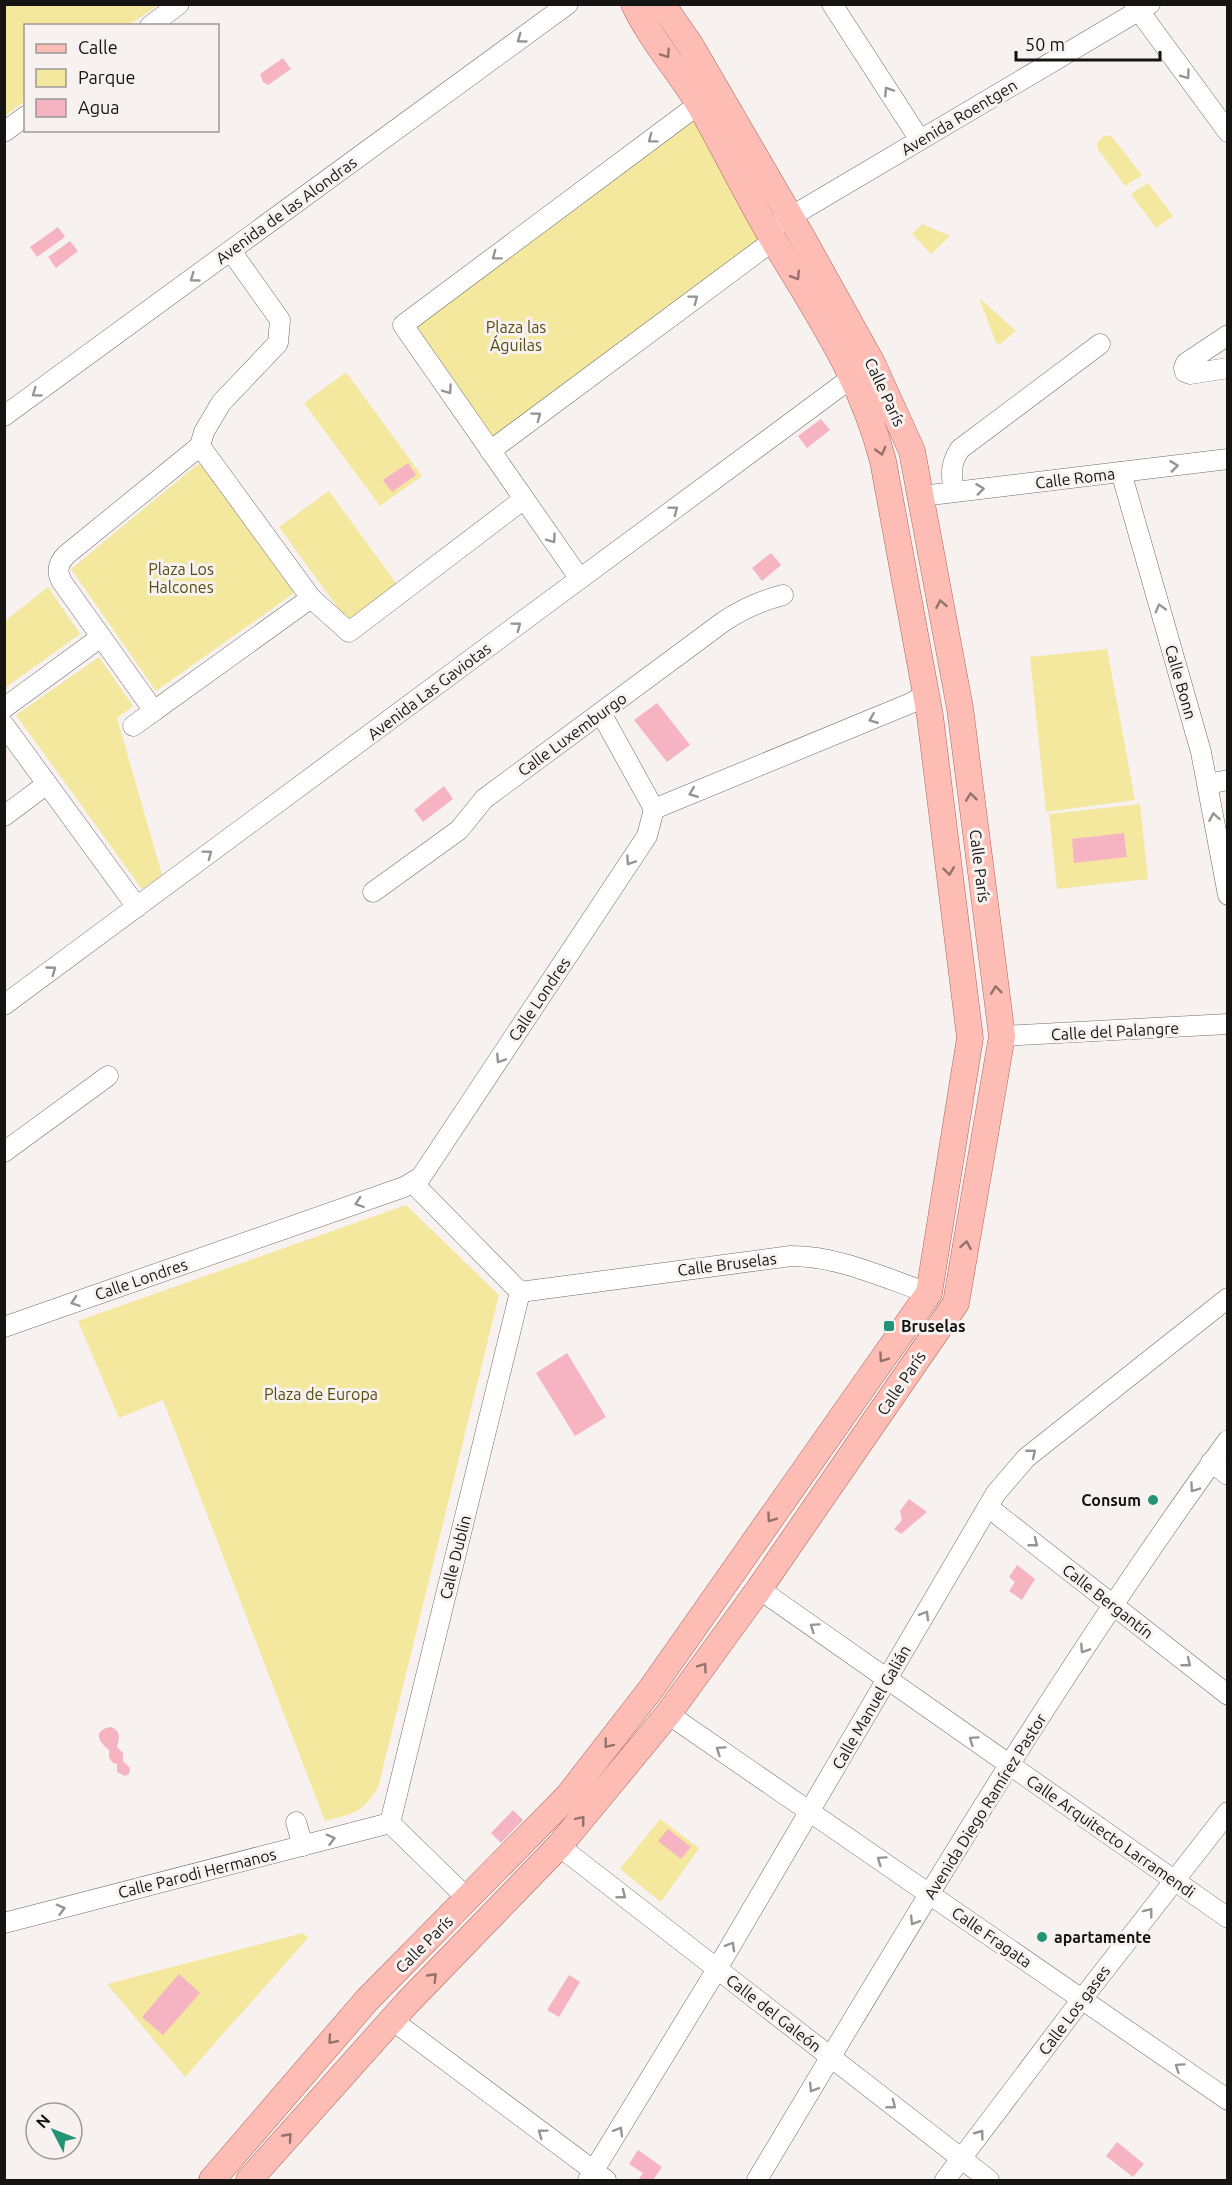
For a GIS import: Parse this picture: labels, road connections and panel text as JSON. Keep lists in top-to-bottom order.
{
  "streets": {
    "main road": ["Calle París"],
    "street": [
      "Avenida Roentgen",
      "Avenida de las Alondras",
      "Calle Roma",
      "Calle Bonn",
      "Avenida Las Gaviotas",
      "Calle Luxemburgo",
      "Calle Londres",
      "Calle del Palangre",
      "Calle Bruselas",
      "Calle Dublin",
      "Calle Bergantín",
      "Calle Manuel Galián",
      "Avenida Diego Ramírez Pastor",
      "Calle Arquitecto Larramendi",
      "Calle Parodi Hermanos",
      "Calle Fragata",
      "Calle Los gases",
      "Calle del Galeón"
    ]
  },
  "crossings": [
    ["Avenida Roentgen", "Calle París"],
    ["Calle París", "Calle Roma"],
    ["Calle París", "Avenida Las Gaviotas"],
    ["Calle París", "Calle del Palangre"],
    ["Calle París", "Calle Bruselas"],
    ["Calle París", "Calle Arquitecto Larramendi"],
    ["Calle París", "Calle Fragata"],
    ["Calle París", "Calle del Galeón"],
    ["Calle Roma", "Calle Bonn"],
    ["Calle Bruselas", "Calle Dublin"],
    ["Calle Dublin", "Calle Parodi Hermanos"],
    ["Calle Bergantín", "Calle Manuel Galián"],
    ["Calle Bergantín", "Avenida Diego Ramírez Pastor"],
    ["Calle Manuel Galián", "Calle Arquitecto Larramendi"],
    ["Calle Manuel Galián", "Calle Fragata"],
    ["Calle Manuel Galián", "Calle del Galeón"],
    ["Avenida Diego Ramírez Pastor", "Calle Arquitecto Larramendi"],
    ["Avenida Diego Ramírez Pastor", "Calle Fragata"],
    ["Avenida Diego Ramírez Pastor", "Calle del Galeón"],
    ["Calle Arquitecto Larramendi", "Calle Los gases"],
    ["Calle Fragata", "Calle Los gases"],
    ["Calle Los gases", "Calle del Galeón"]
  ],
  "one_way": [
    "Avenida de las Alondras",
    "Calle Roma",
    "Calle Bonn",
    "Calle Londres",
    "Calle Bergantín",
    "Calle Manuel Galián",
    "Avenida Diego Ramírez Pastor",
    "Calle Arquitecto Larramendi",
    "Calle Parodi Hermanos",
    "Calle Fragata",
    "Calle Los gases",
    "Calle del Galeón"
  ],
  "parks": ["Plaza las Águilas", "Plaza Los Halcones", "Plaza de Europa"],
  "places": {
    "transit": ["Bruselas"],
    "other": ["Consum", "apartamente"]
  },
  "legend": ["Calle", "Parque", "Agua"],
  "scale_bar": "50 m",
  "north": "top left"
}
